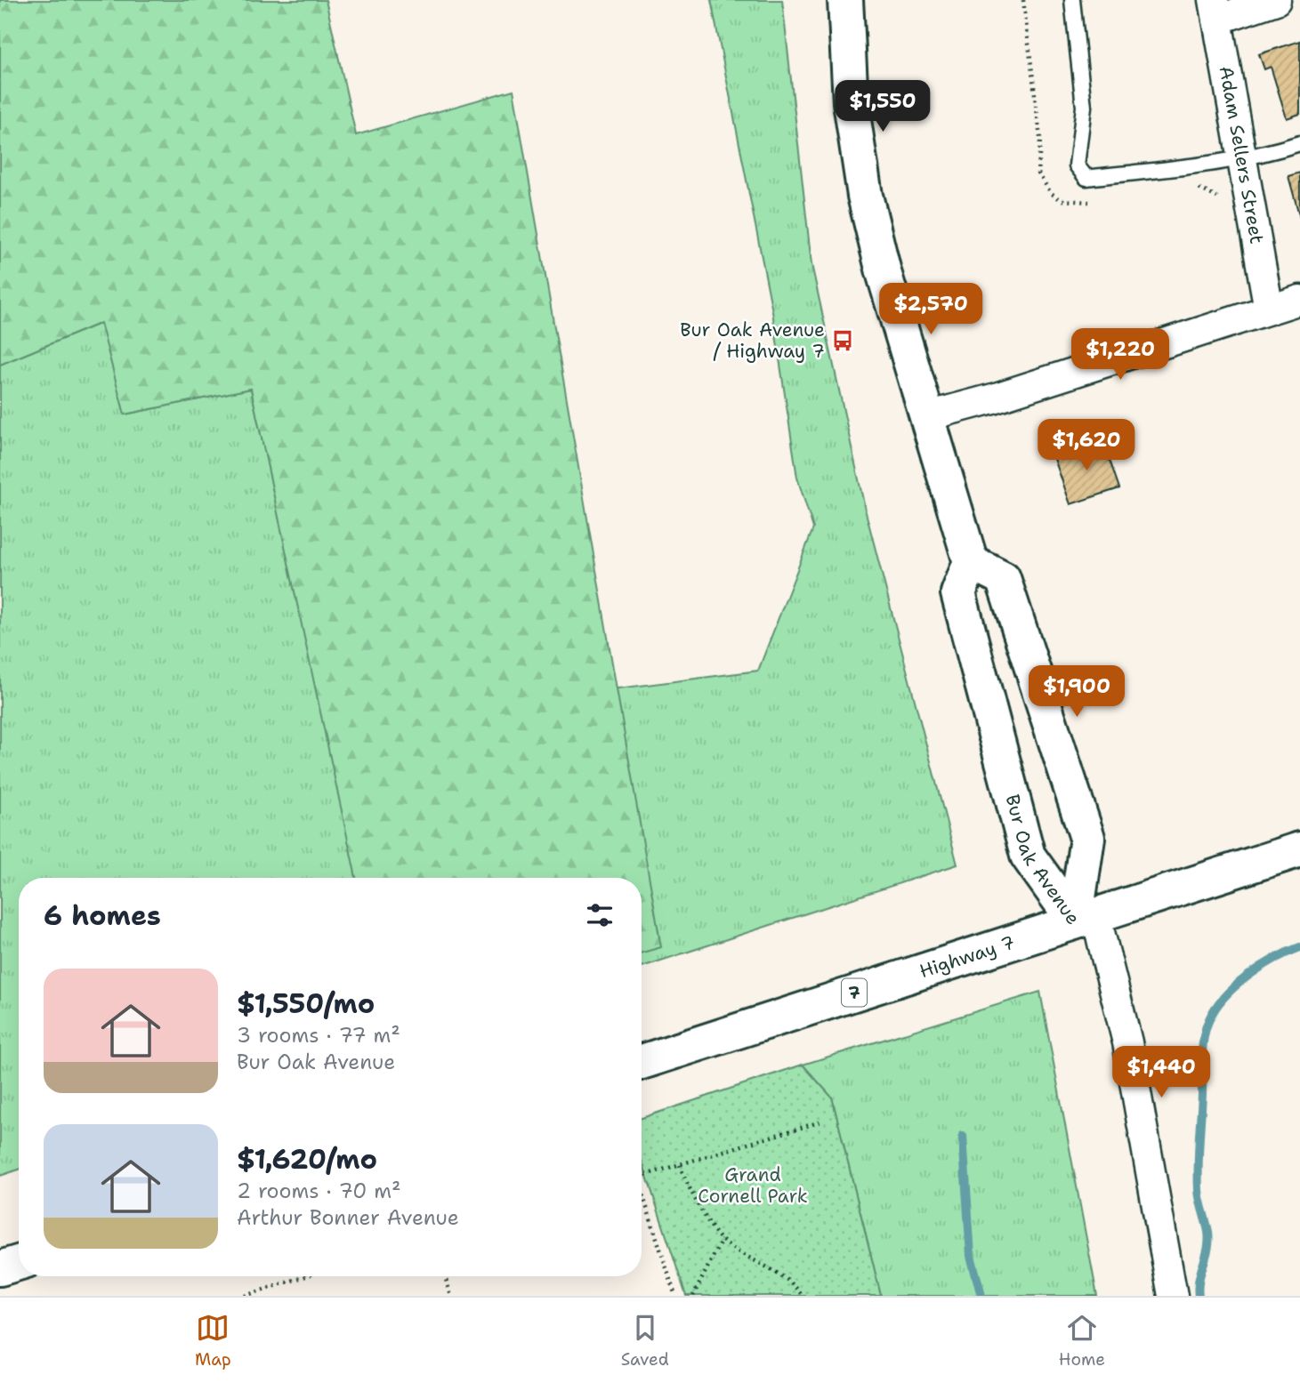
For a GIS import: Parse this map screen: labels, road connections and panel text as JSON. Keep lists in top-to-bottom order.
{
  "streets": {
    "street": [
      "Adam Sellers Street",
      "Bur Oak Avenue",
      "Highway 7",
      "7"
    ]
  },
  "crossings": [
    ["Bur Oak Avenue", "Highway 7"]
  ],
  "parks": ["Grand Cornell Park"],
  "places": {
    "bus stop": ["Bur Oak Avenue / Highway 7"]
  },
  "page": {
    "price": [
      "$1,550",
      "$2,570",
      "$1,220",
      "$1,620",
      "$1,900",
      "$1,440"
    ],
    "heading": "6 homes",
    "list": [
      {
        "name": "$1,550/mo",
        "note": "3 rooms · 77 m² · Bur Oak Avenue"
      },
      {
        "name": "$1,620/mo",
        "note": "2 rooms · 70 m² · Arthur Bonner Avenue"
      }
    ],
    "tabs": ["Map", "Saved", "Home"]
  }
}
